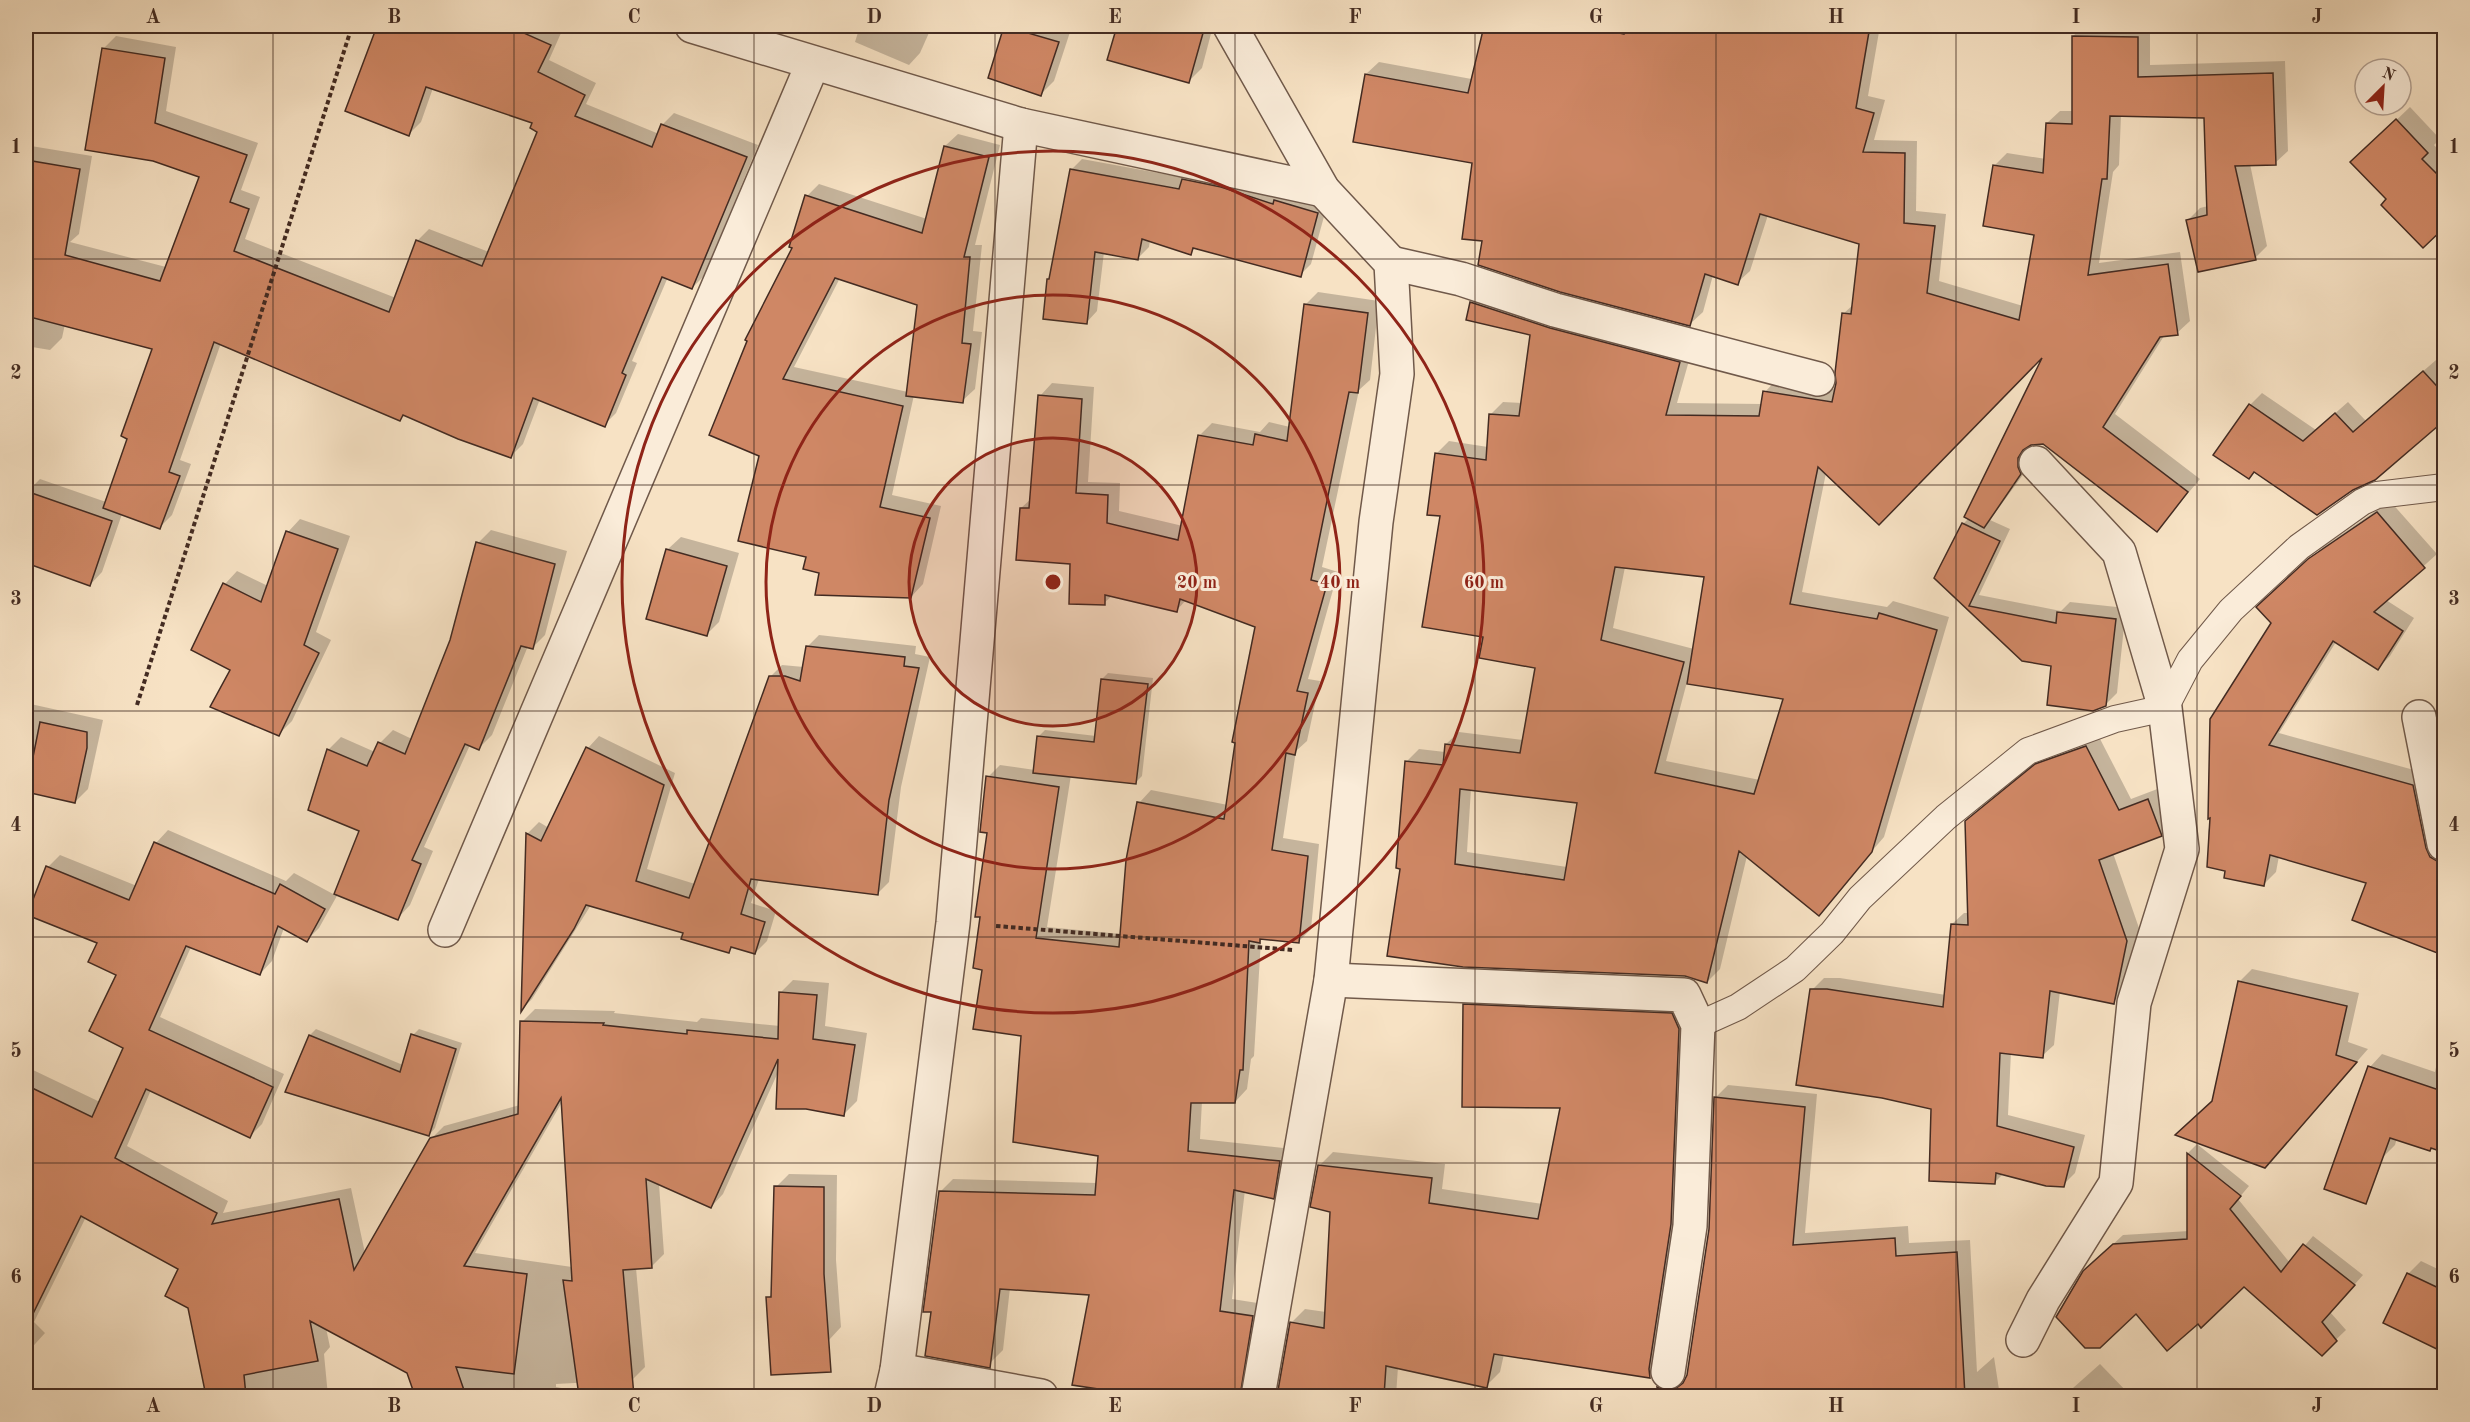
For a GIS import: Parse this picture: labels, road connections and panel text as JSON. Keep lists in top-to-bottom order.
{
  "north": "top right",
  "grid": {
    "columns": [
      "A",
      "B",
      "C",
      "D",
      "E",
      "F",
      "G",
      "H",
      "I",
      "J"
    ],
    "rows": [
      "1",
      "2",
      "3",
      "4",
      "5",
      "6"
    ]
  },
  "rings": ["20 m", "40 m", "60 m"]
}
